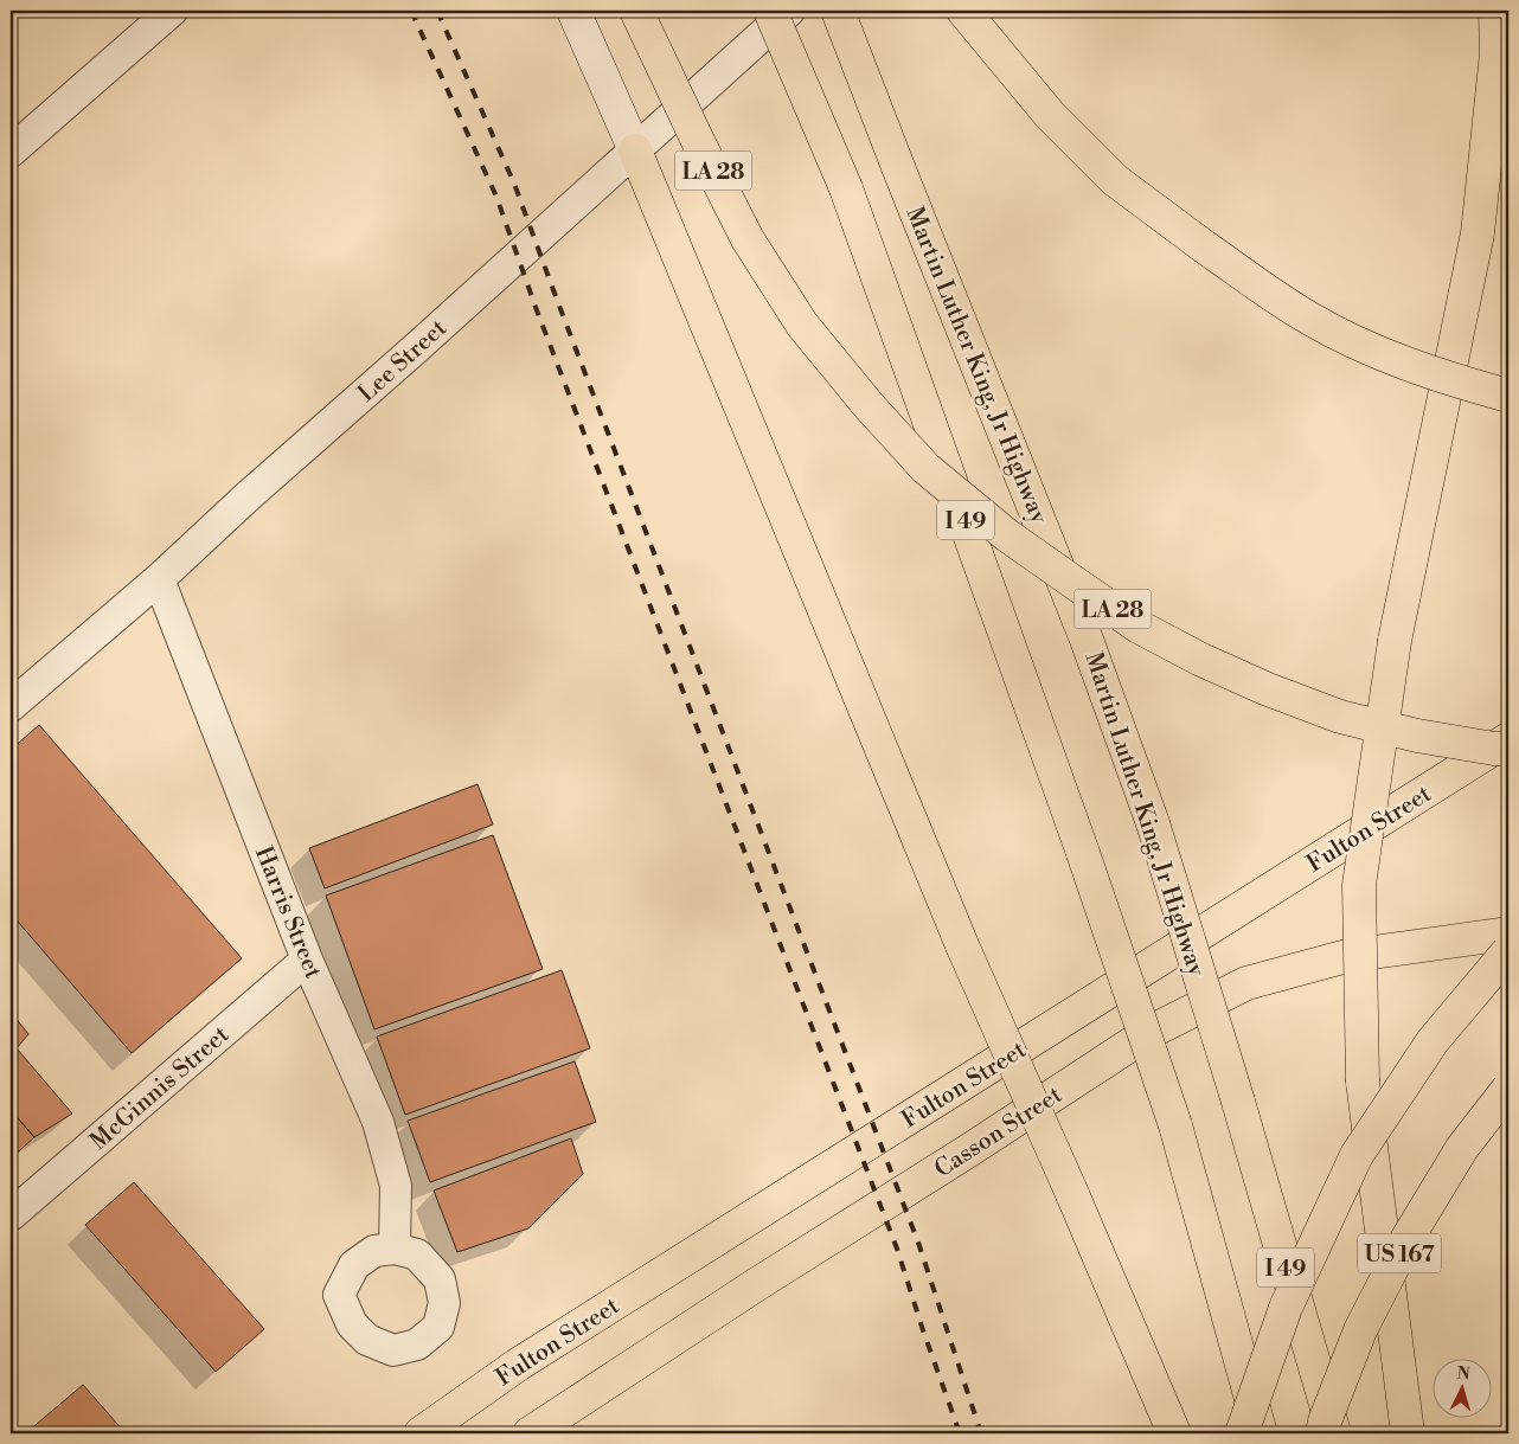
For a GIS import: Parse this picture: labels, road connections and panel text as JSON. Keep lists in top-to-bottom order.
{
  "streets": {
    "main road": [
      "LA 28",
      "Martin Luther King, Jr Highway",
      "I 49",
      "Fulton Street",
      "Casson Street",
      "US 167"
    ],
    "street": ["Lee Street", "Harris Street", "McGinnis Street"]
  },
  "crossings": [
    ["Lee Street", "Harris Street"],
    ["Harris Street", "McGinnis Street"]
  ],
  "north": "top"
}
